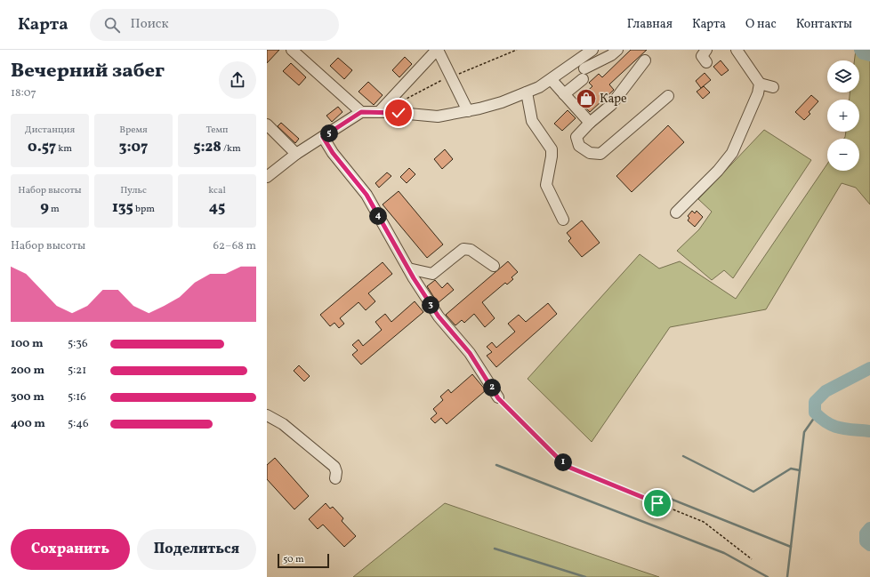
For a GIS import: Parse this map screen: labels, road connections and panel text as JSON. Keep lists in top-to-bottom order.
{
  "places": {
    "shop": ["Каре"]
  },
  "scale_bar": "50 m",
  "page": {
    "header": "Карта",
    "search": "Поиск",
    "nav": [
      "Главная",
      "Карта",
      "О нас",
      "Контакты"
    ],
    "heading": ["Вечерний забег", "18:07"],
    "map_buttons": ["+", "−"],
    "stats": [
      ["Дистанция", "0.57 km"],
      ["Время", "3:07"],
      ["Темп", "5:28 /km"],
      ["Набор высоты", "9 m"],
      ["Пульс", "135 bpm"],
      ["kcal", "45"]
    ],
    "pins": [
      "5",
      "4",
      "3",
      "2",
      "1"
    ],
    "chart": ["Набор высоты", "62–68 m"],
    "list": [
      {
        "name": "100 m",
        "note": "5:36"
      },
      {
        "name": "200 m",
        "note": "5:21"
      },
      {
        "name": "300 m",
        "note": "5:16"
      },
      {
        "name": "400 m",
        "note": "5:46"
      }
    ],
    "buttons": ["Сохранить", "Поделиться"],
    "scale": "50 m"
  }
}
